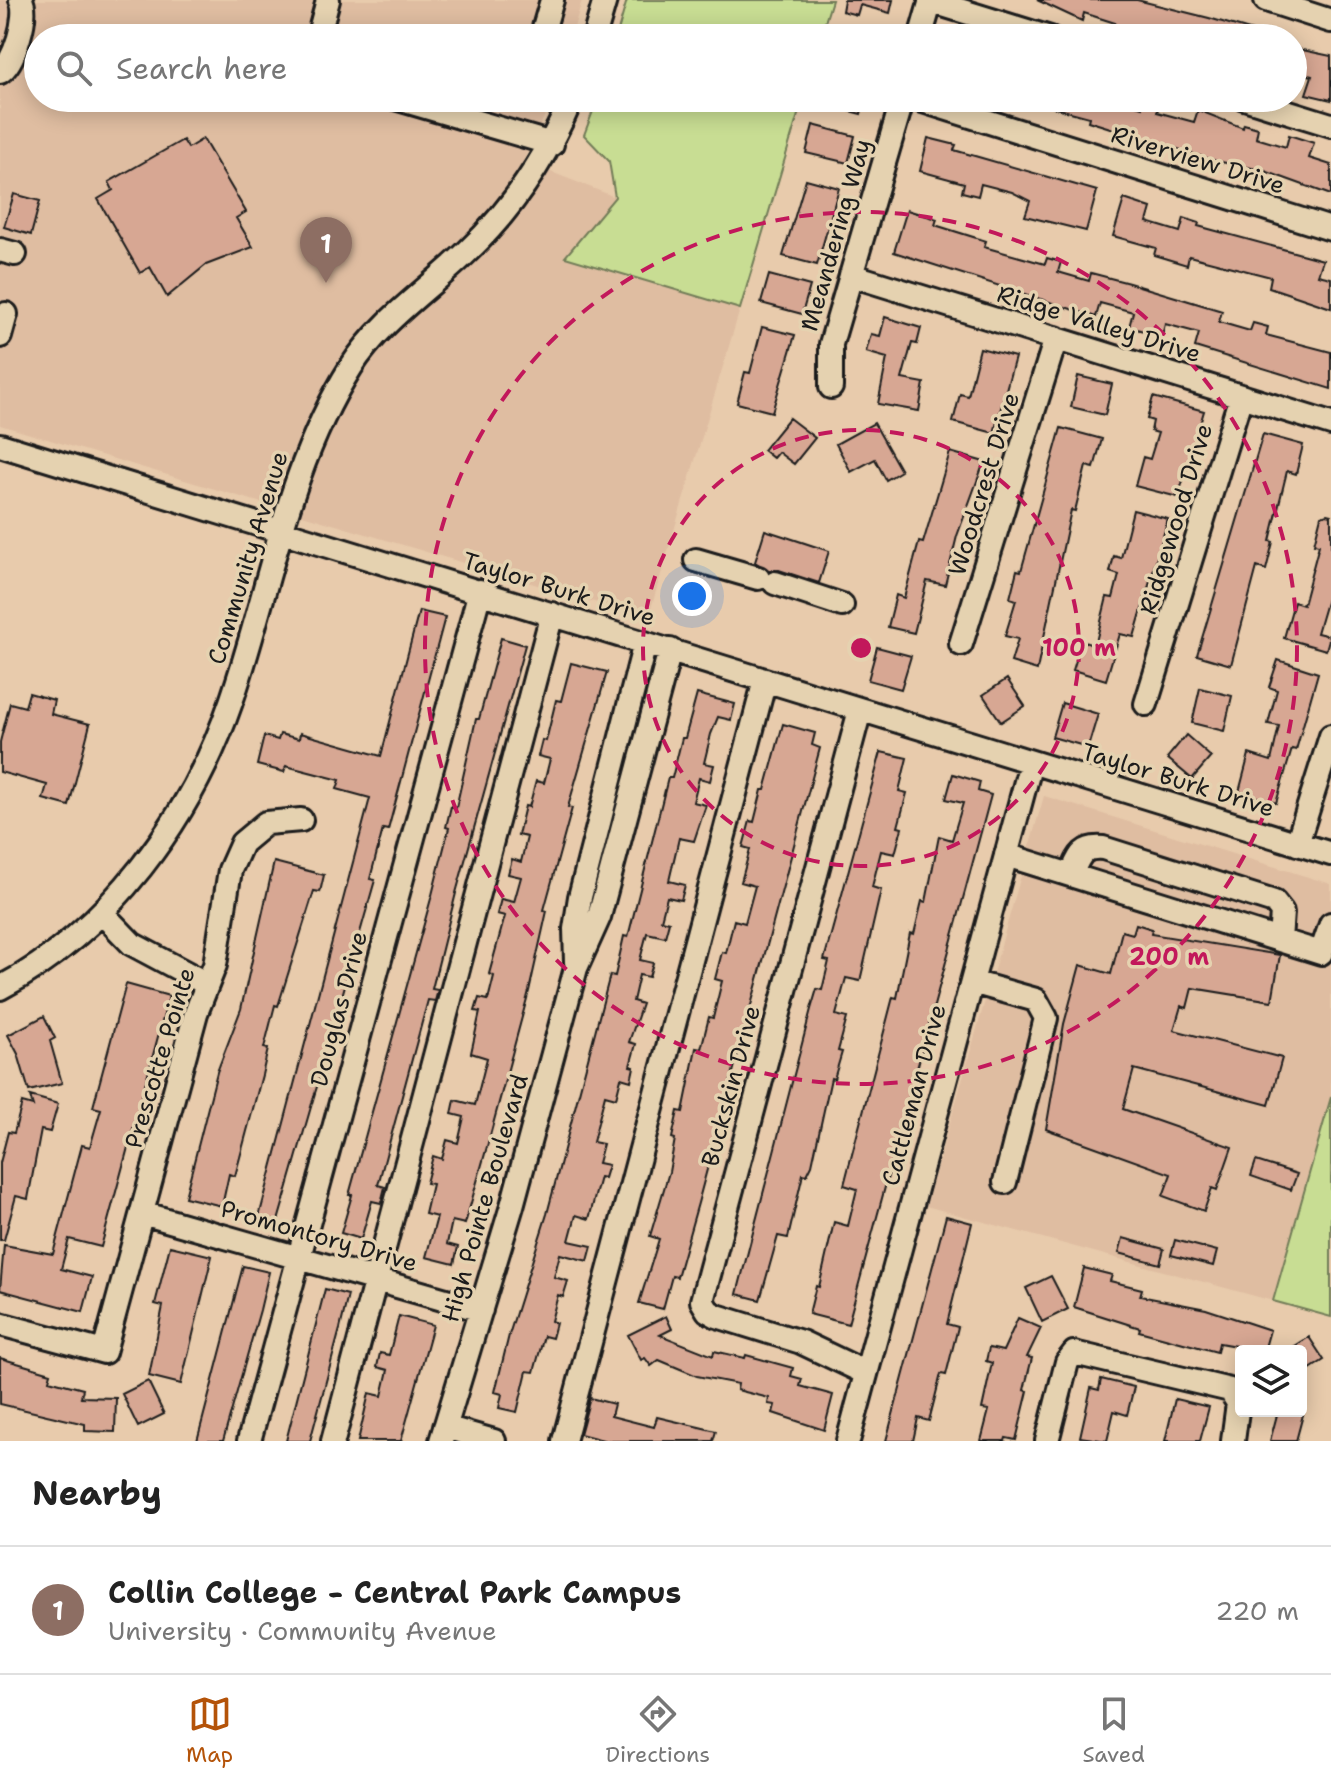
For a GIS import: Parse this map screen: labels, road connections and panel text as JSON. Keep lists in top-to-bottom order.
{
  "streets": {
    "street": [
      "Riverview Drive",
      "Meandering Way",
      "Ridge Valley Drive",
      "Woodcrest Drive",
      "Ridgewood Drive",
      "Community Avenue",
      "Taylor Burk Drive",
      "Douglas Drive",
      "Prescotte Pointe",
      "Buckskin Drive",
      "Cattleman Drive",
      "High Pointe Boulevard",
      "Promontory Drive"
    ]
  },
  "crossings": [
    ["Meandering Way", "Ridge Valley Drive"],
    ["Ridge Valley Drive", "Woodcrest Drive"],
    ["Ridge Valley Drive", "Ridgewood Drive"],
    ["Community Avenue", "Taylor Burk Drive"],
    ["Taylor Burk Drive", "Douglas Drive"],
    ["Taylor Burk Drive", "Buckskin Drive"],
    ["Taylor Burk Drive", "Cattleman Drive"],
    ["Taylor Burk Drive", "High Pointe Boulevard"],
    ["Douglas Drive", "Promontory Drive"],
    ["Prescotte Pointe", "Promontory Drive"],
    ["Buckskin Drive", "Cattleman Drive"],
    ["High Pointe Boulevard", "Promontory Drive"]
  ],
  "page": {
    "search": "Search here",
    "pins": "1",
    "heading": "Nearby",
    "list": [
      {
        "mark": "1",
        "name": "Collin College - Central Park Campus",
        "note": "University · Community Avenue",
        "value": "220 m"
      }
    ],
    "nav": ["Map", "Directions", "Saved"]
  },
  "rings": ["100 m", "200 m"]
}
